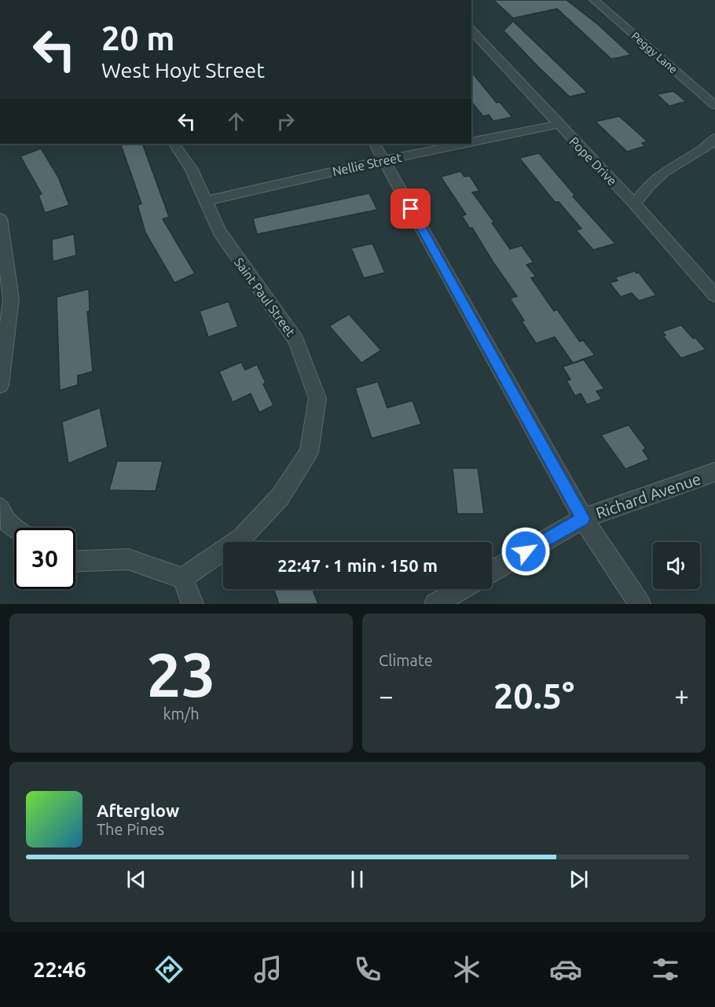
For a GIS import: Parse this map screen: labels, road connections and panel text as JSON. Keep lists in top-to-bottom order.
{
  "streets": {
    "street": [
      "Peggy Lane",
      "Pope Drive",
      "Nellie Street",
      "Saint Paul Street",
      "Richard Avenue"
    ]
  },
  "crossings": [
    ["Pope Drive", "Nellie Street"],
    ["Nellie Street", "Saint Paul Street"]
  ],
  "page": {
    "turn": ["20 m", "West Hoyt Street"],
    "limit": "30",
    "trip": "22:47 · 1 min · 150 m",
    "tile": [
      ["23", "km/h"],
      "Climate"
    ],
    "heat": ["−", "20.5°", "+"],
    "song": ["Afterglow", "The Pines"],
    "tabs": "22:46"
  }
}
